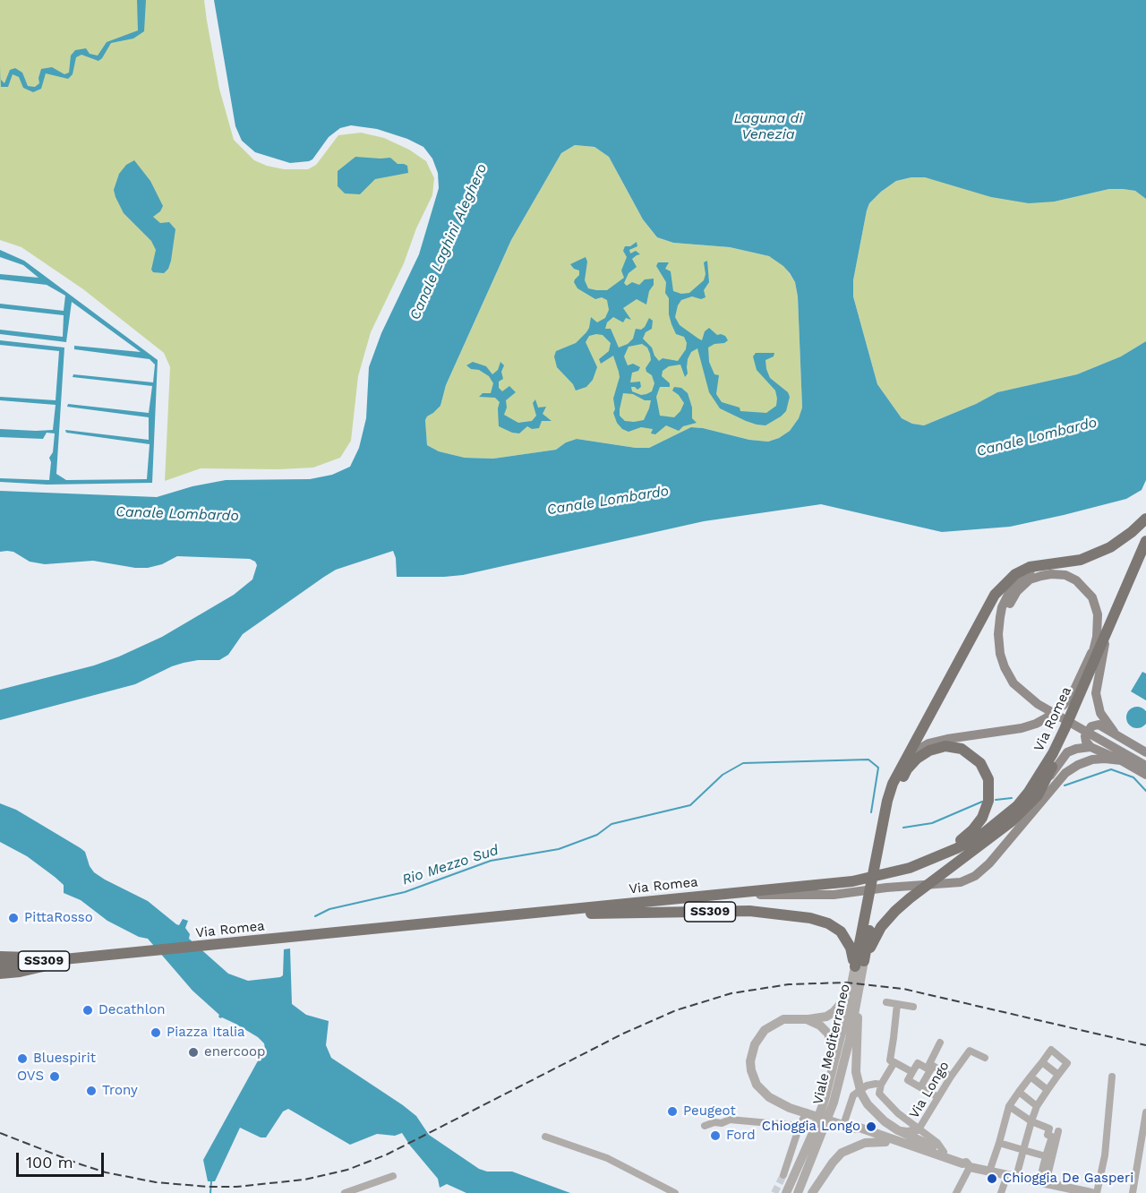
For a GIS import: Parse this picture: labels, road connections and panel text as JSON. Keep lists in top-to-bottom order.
{
  "streets": {
    "main road": ["Via Romea", "SS309"],
    "street": ["Viale Mediterraneo", "Via Longo"]
  },
  "crossings": [
    ["Via Romea", "SS309"],
    ["SS309", "Viale Mediterraneo"]
  ],
  "water": [
    "Laguna di Venezia",
    "Canale Laghini Aleghero",
    "Canale Lombardo",
    "Rio Mezzo Sud"
  ],
  "places": [
    "PittaRosso",
    "Decathlon",
    "Piazza Italia",
    "enercoop",
    "Bluespirit",
    "OVS",
    "Trony",
    "Peugeot",
    "Chioggia Longo",
    "Ford",
    "Chioggia De Gasperi"
  ],
  "scale_bar": "100 m"
}
